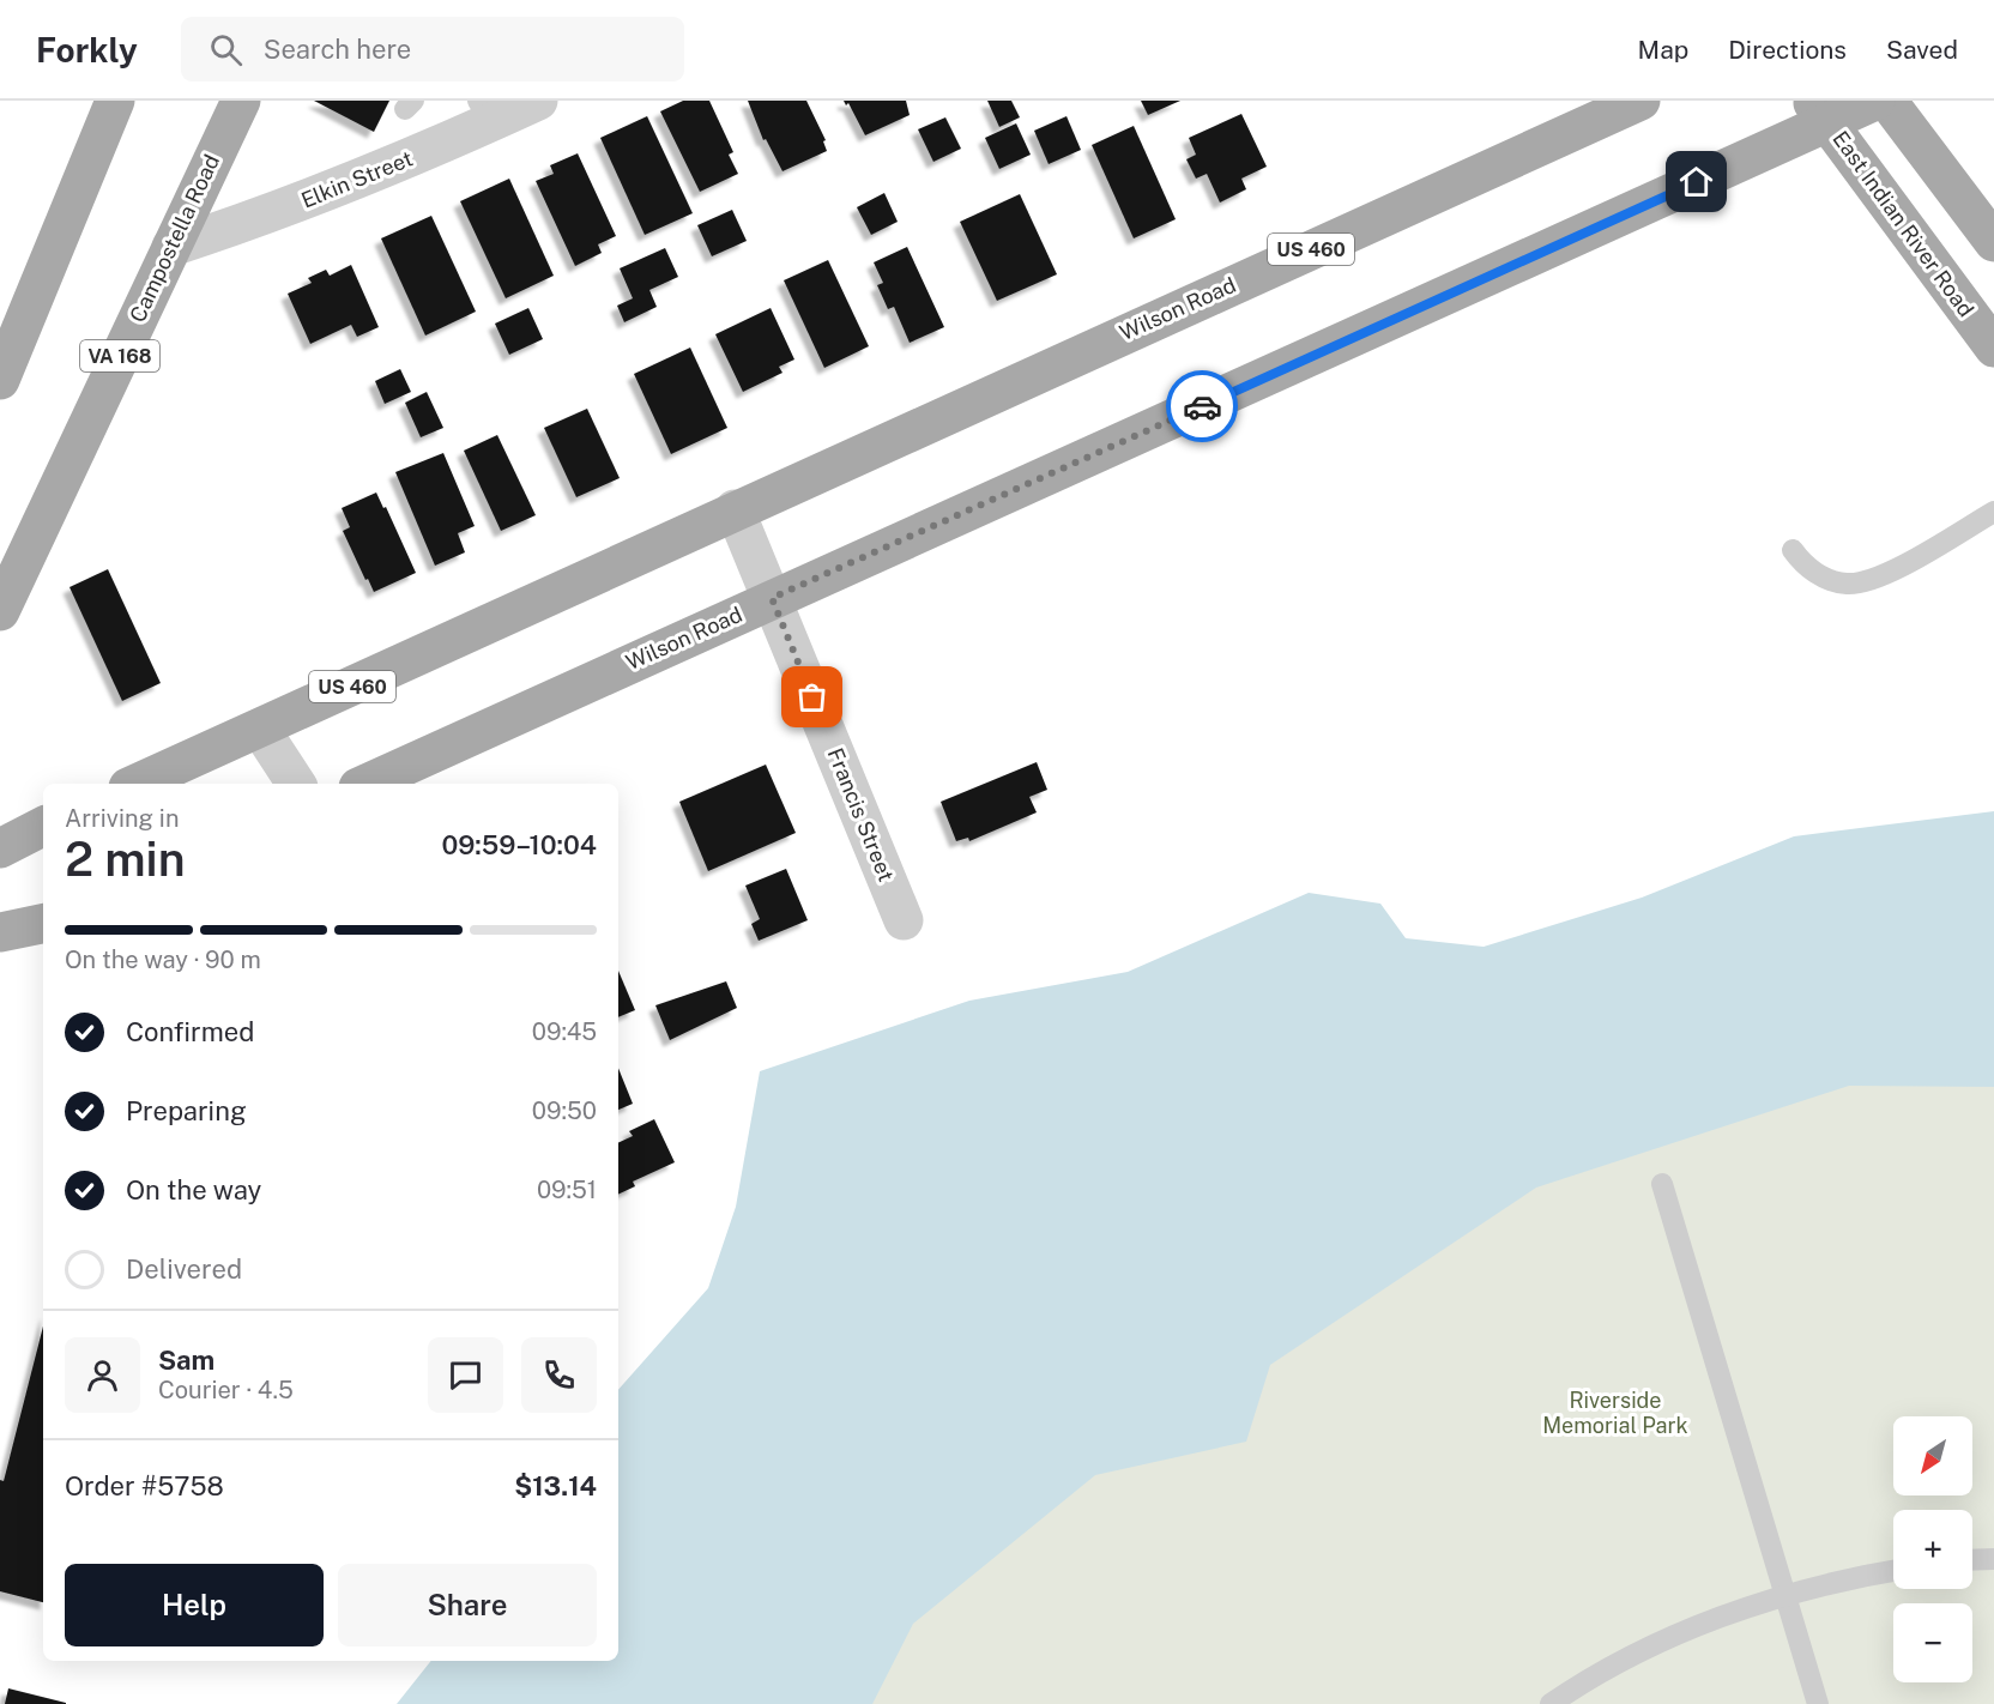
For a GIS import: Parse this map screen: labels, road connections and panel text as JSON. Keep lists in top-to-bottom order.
{
  "streets": {
    "main road": [
      "East Indian River Road",
      "Campostella Road",
      "US 460",
      "Wilson Road",
      "VA 168"
    ],
    "street": ["Elkin Street", "Francis Street"]
  },
  "crossings": [
    ["Elkin Street", "Campostella Road"],
    ["East Indian River Road", "Wilson Road"],
    ["Wilson Road", "Francis Street"]
  ],
  "parks": ["Riverside Memorial Park"],
  "north": "bottom left",
  "page": {
    "header": "Forkly",
    "search": "Search here",
    "nav": ["Map", "Directions", "Saved"],
    "heading": ["2 min", "Arriving in", "09:59–10:04"],
    "panel": [
      "Sam",
      "Courier · 4.5",
      "Order #5758",
      "$13.14"
    ],
    "bar": "On the way · 90 m",
    "list": [
      ["Confirmed", "09:45"],
      ["Preparing", "09:50"],
      ["On the way", "09:51"],
      "Delivered"
    ],
    "map_buttons": ["+", "−"],
    "buttons": ["Help", "Share"]
  }
}
